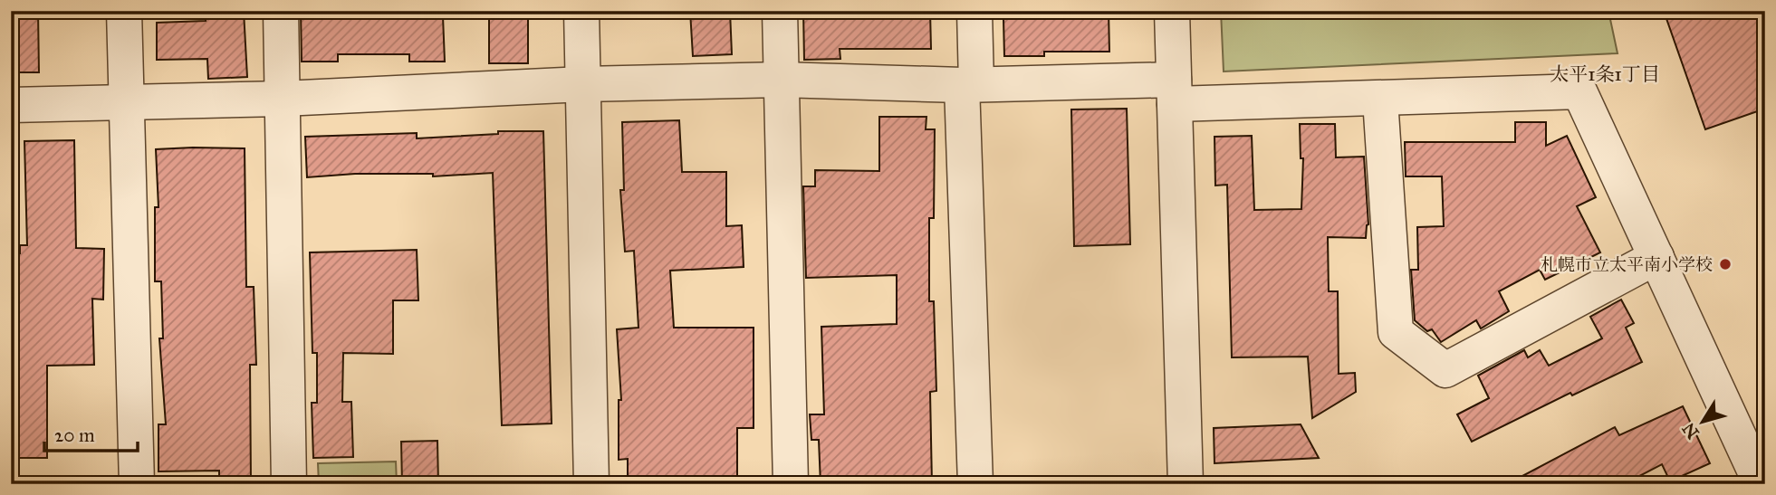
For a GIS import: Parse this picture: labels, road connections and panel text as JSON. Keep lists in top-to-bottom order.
{
  "districts": ["太平1条1丁目"],
  "places": ["札幌市立太平南小学校"],
  "scale_bar": "20 m",
  "north": "bottom left"
}
